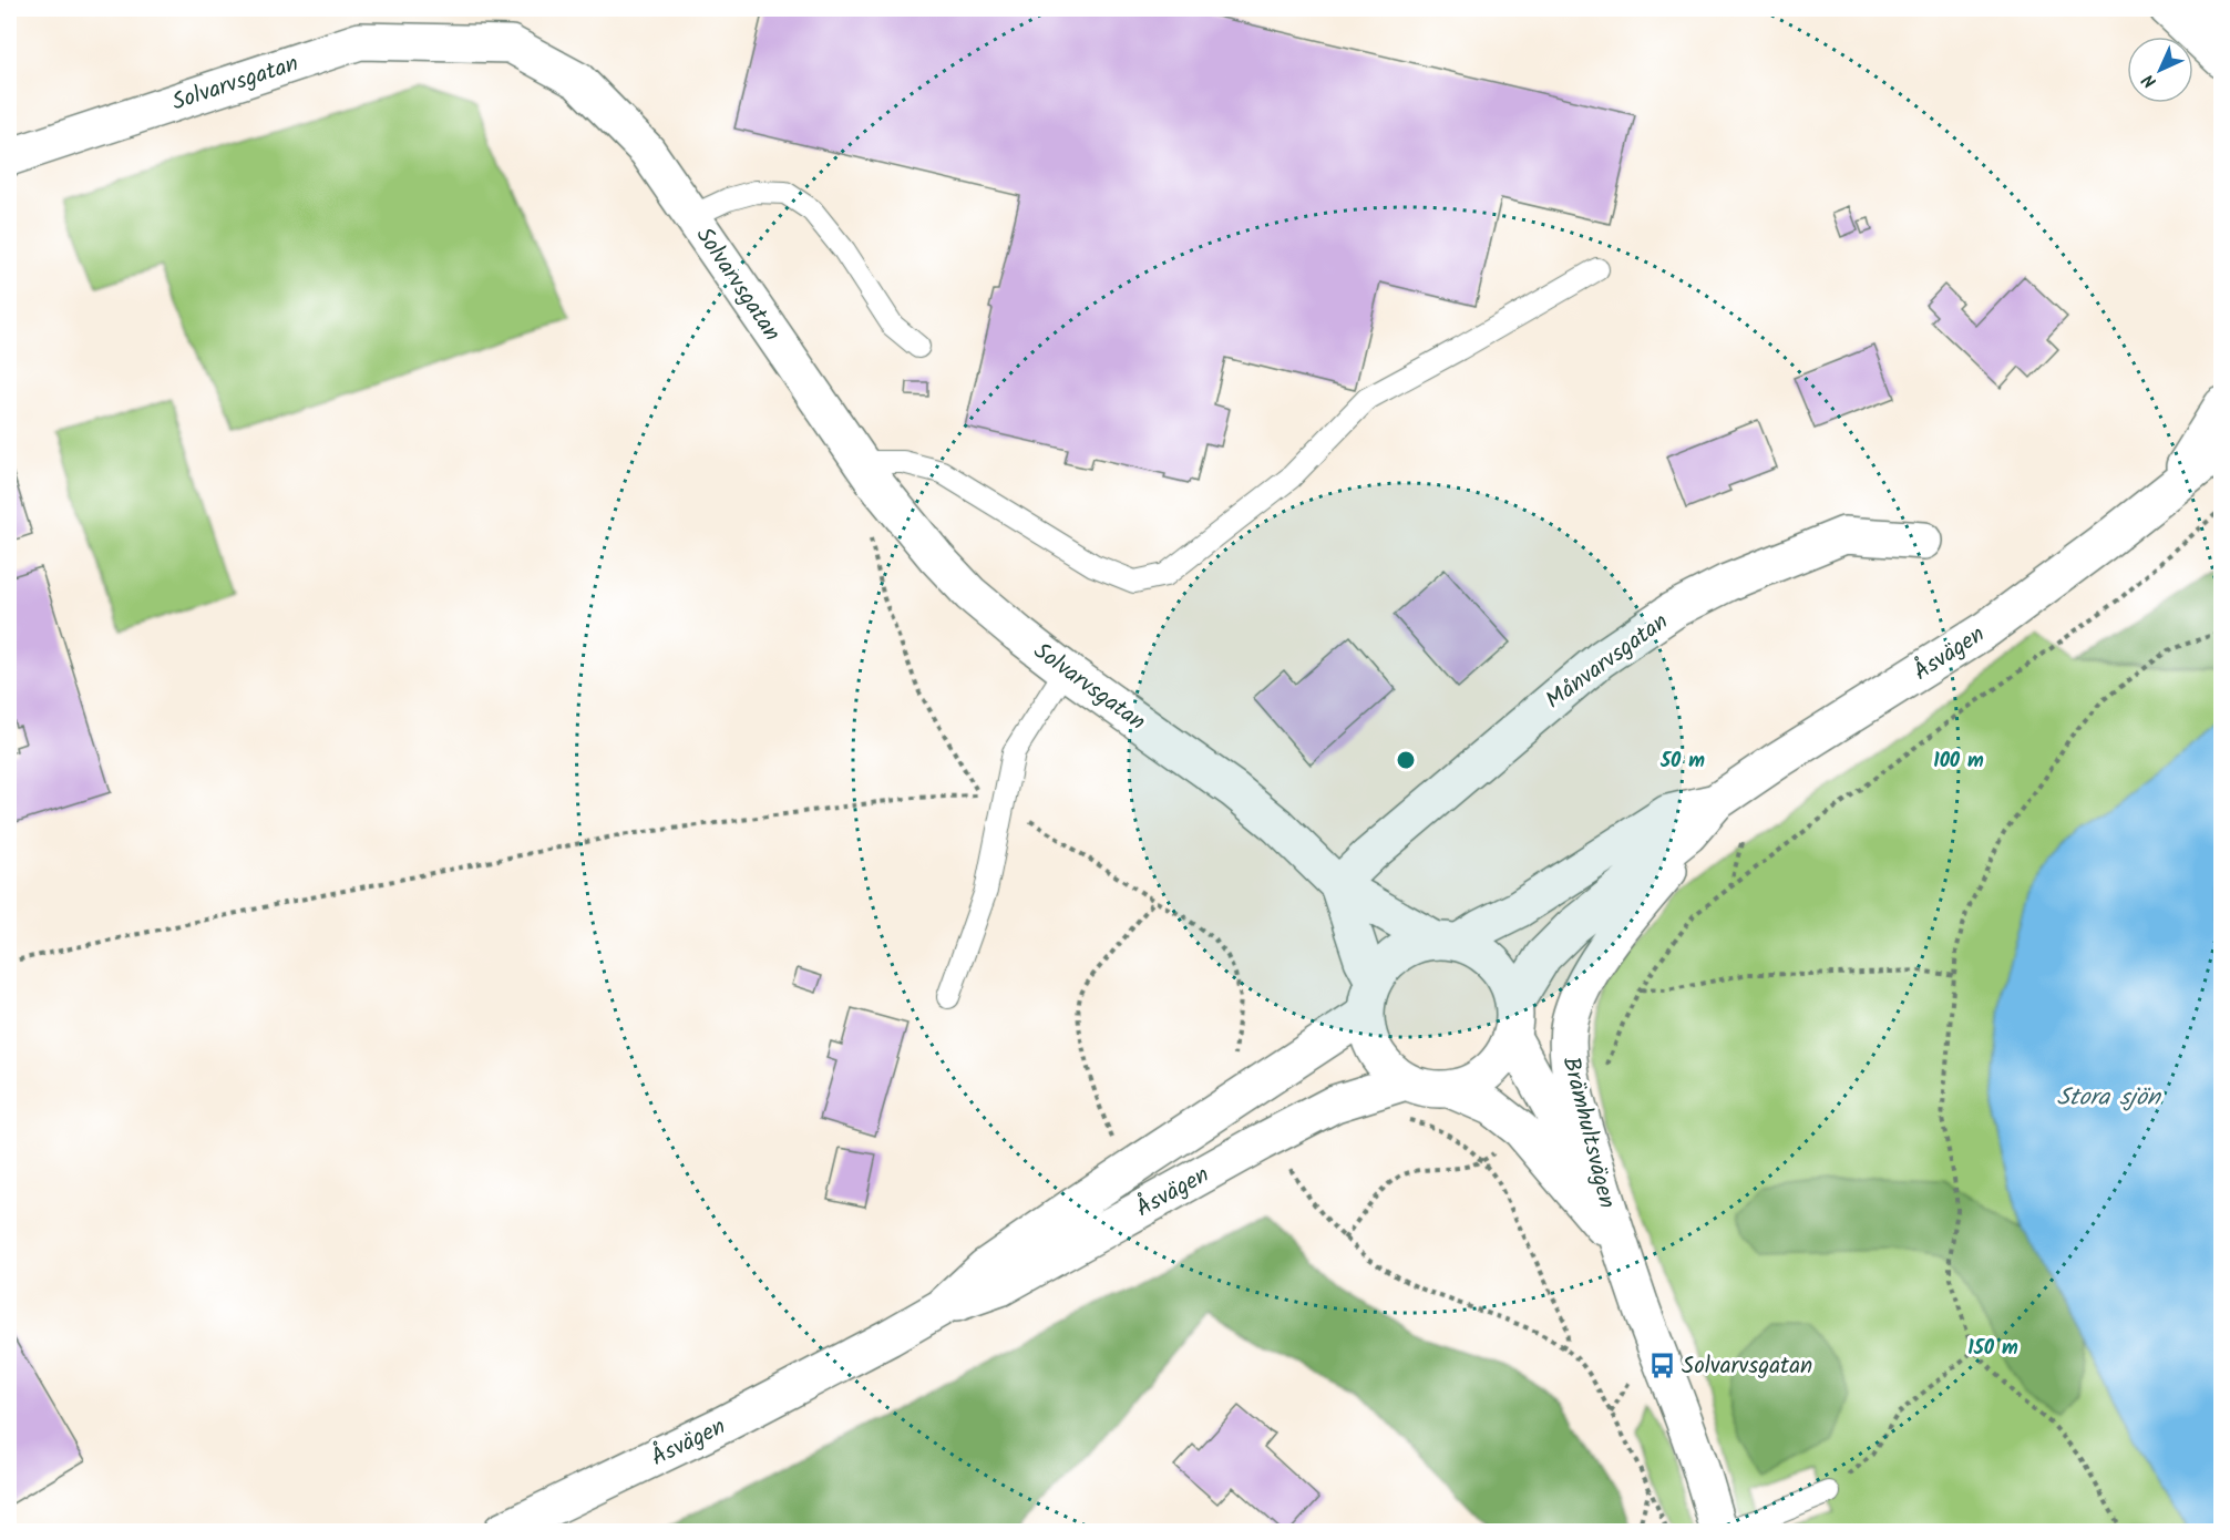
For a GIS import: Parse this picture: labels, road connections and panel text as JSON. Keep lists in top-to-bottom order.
{
  "streets": {
    "main road": [
      "Solvarvsgatan",
      "Åsvägen",
      "Månvarvsgatan",
      "Brämhultsvägen"
    ]
  },
  "crossings": [
    ["Solvarvsgatan", "Månvarvsgatan"],
    ["Åsvägen", "Brämhultsvägen"]
  ],
  "water": ["Stora sjön"],
  "places": {
    "bus stop": ["Solvarvsgatan"]
  },
  "north": "bottom left",
  "rings": ["50 m", "100 m", "150 m"]
}
